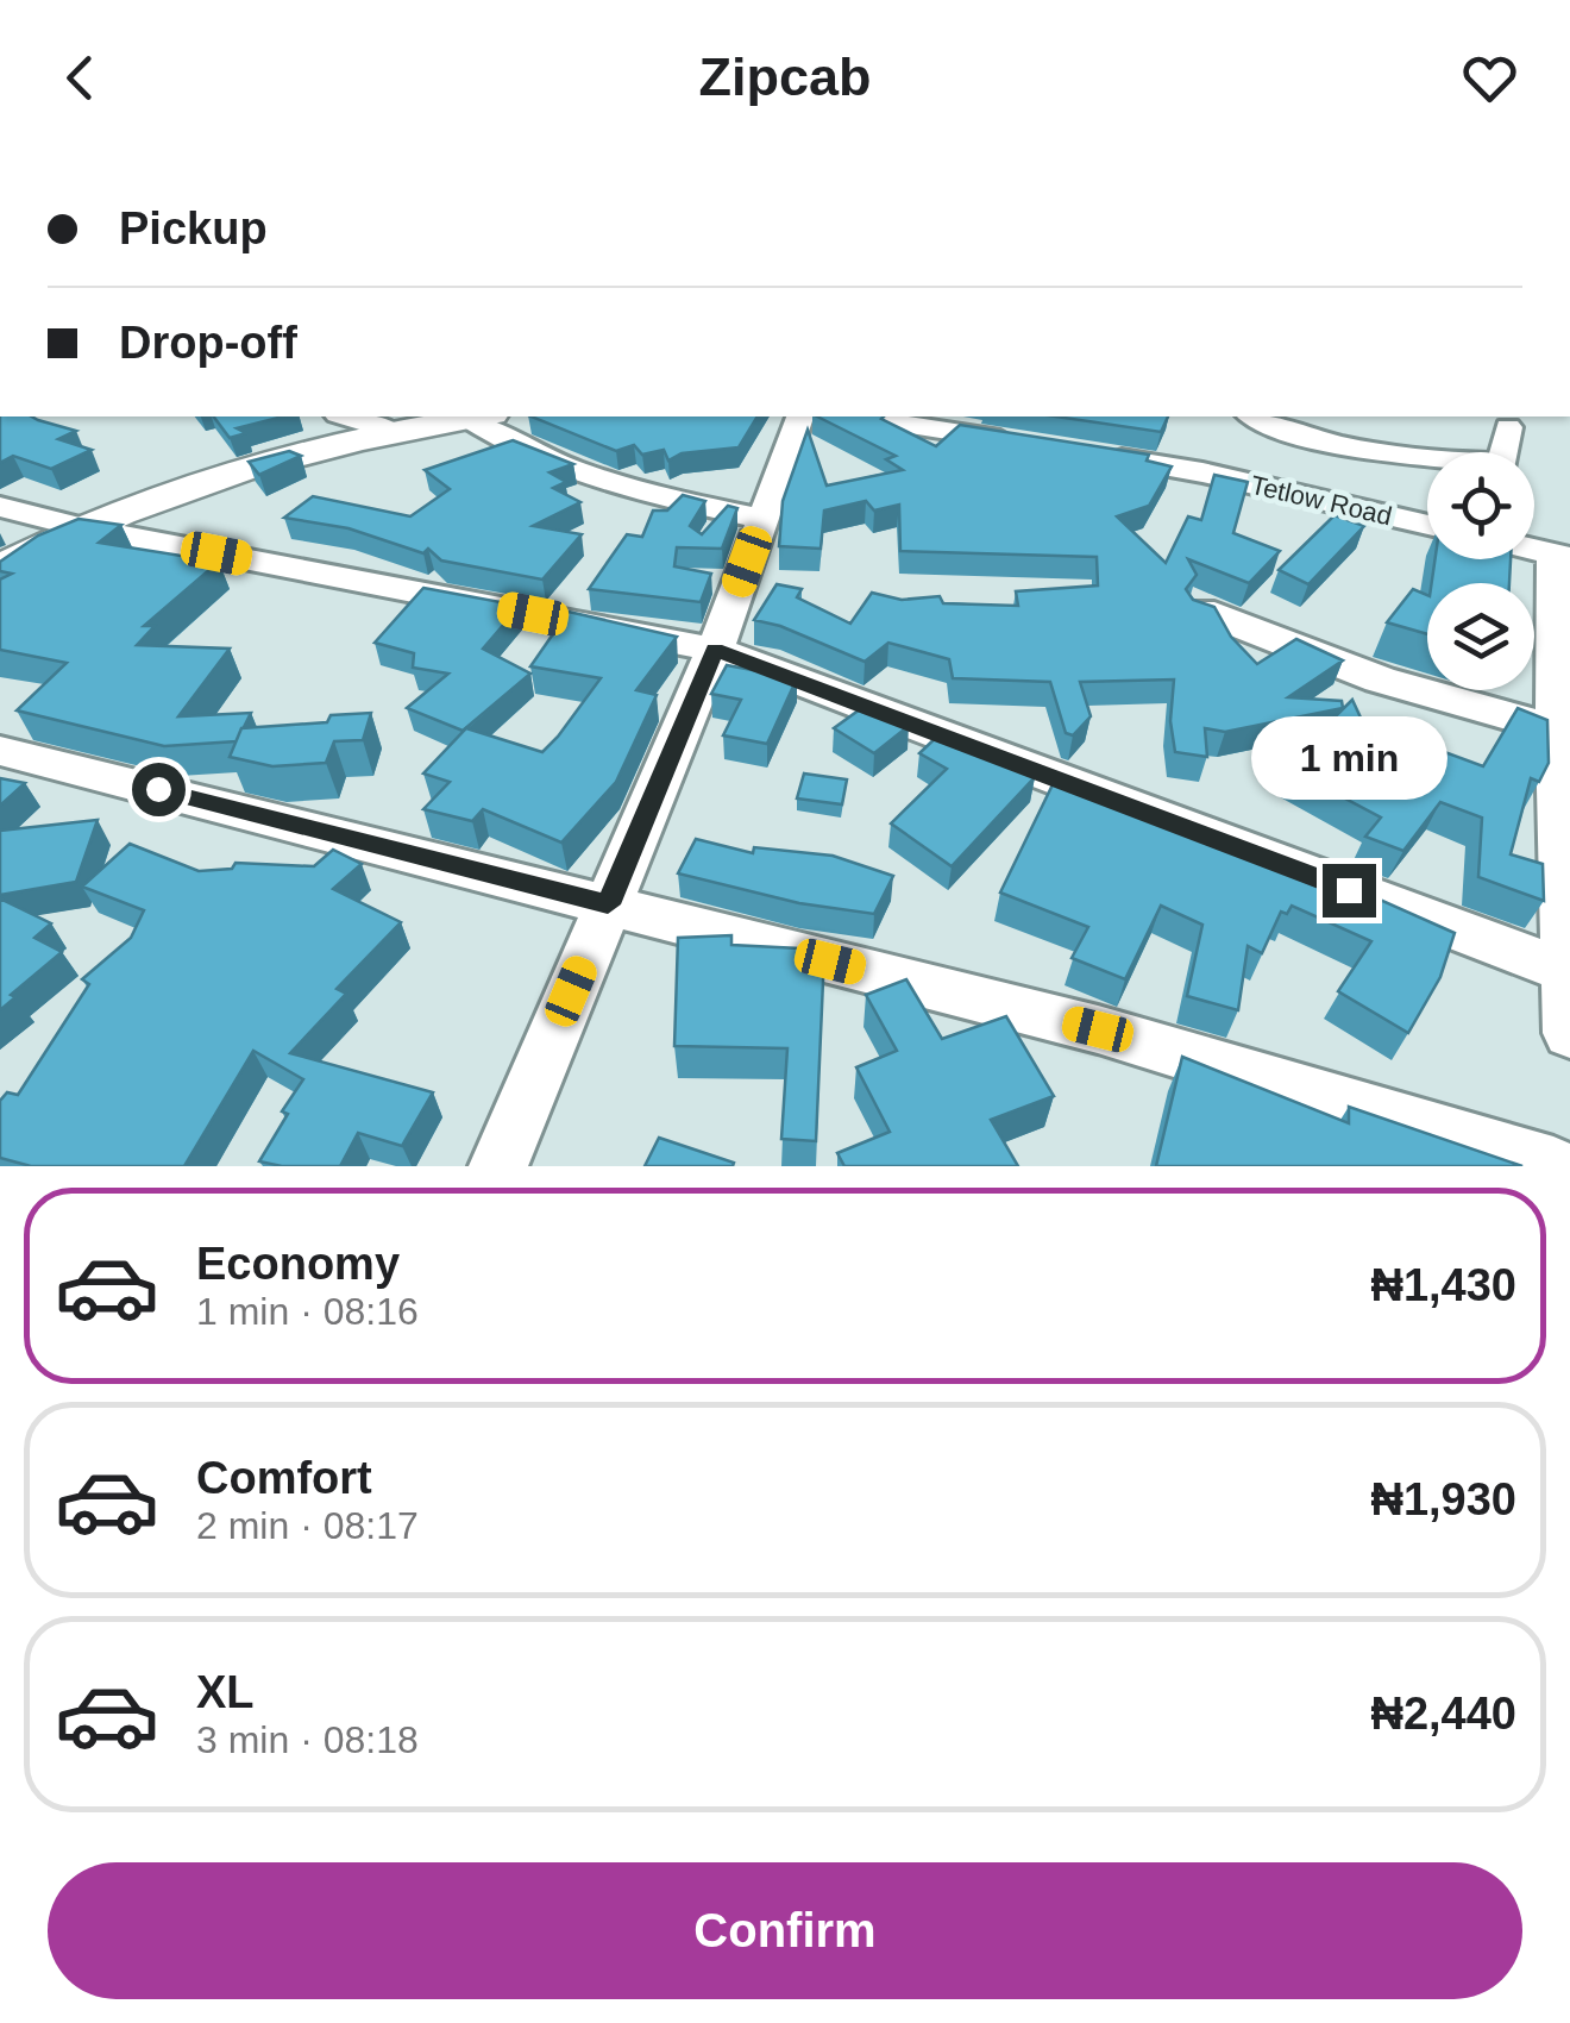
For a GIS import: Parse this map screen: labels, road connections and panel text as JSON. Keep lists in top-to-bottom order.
{
  "streets": {
    "street": ["Tetlow Road"]
  },
  "page": {
    "header": "Zipcab",
    "banner": ["Pickup", "Drop-off"],
    "bubble": "1 min",
    "list": [
      {
        "name": "Economy",
        "note": "1 min · 08:16",
        "value": "₦1,430"
      },
      {
        "name": "Comfort",
        "note": "2 min · 08:17",
        "value": "₦1,930"
      },
      {
        "name": "XL",
        "note": "3 min · 08:18",
        "value": "₦2,440"
      }
    ],
    "buttons": "Confirm"
  }
}
